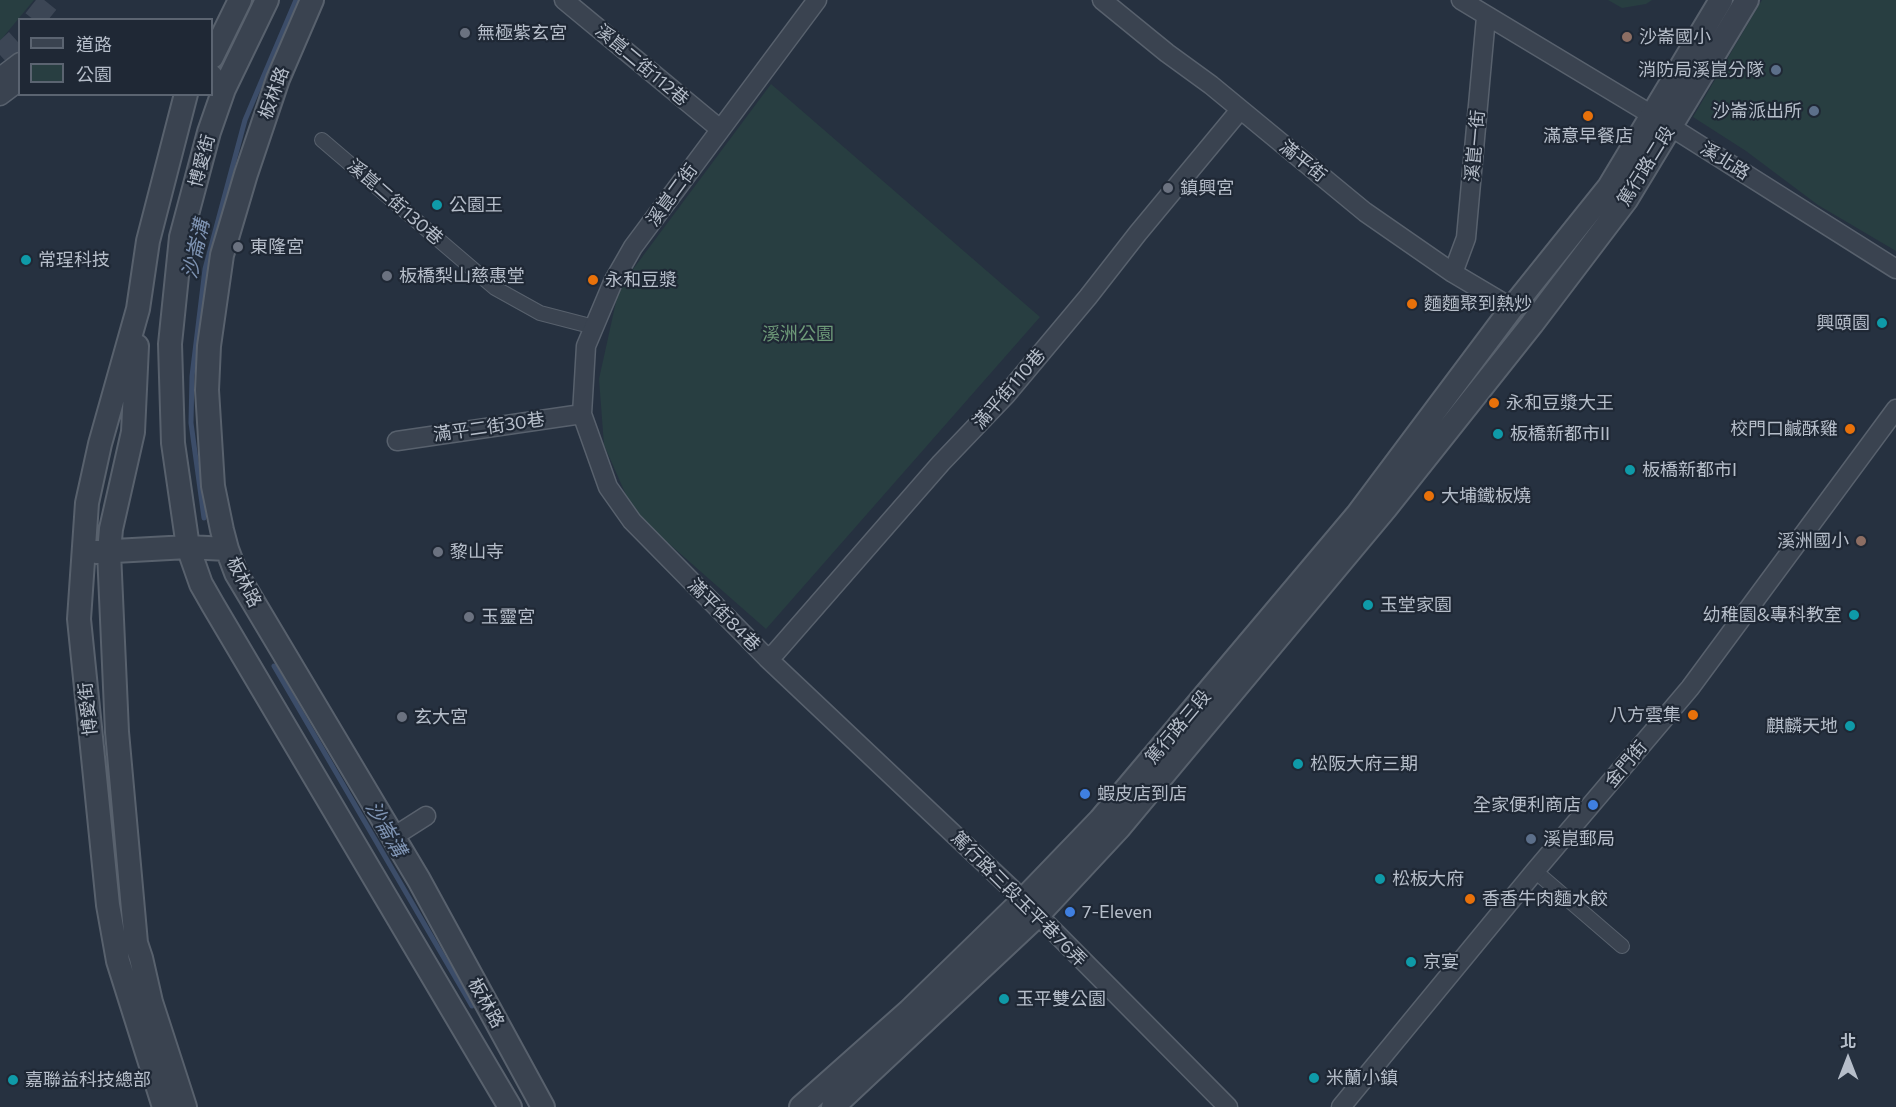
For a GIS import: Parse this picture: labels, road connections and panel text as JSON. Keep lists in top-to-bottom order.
{
  "streets": {
    "street": [
      "溪崑二街112巷",
      "板林路",
      "溪崑一街",
      "博愛街",
      "滿平街",
      "溪北路",
      "篤行路二段",
      "溪崑二街",
      "溪崑二街130巷",
      "滿平街110巷",
      "滿平二街30巷",
      "滿平街84巷",
      "篤行路三段",
      "金門街",
      "篤行路三段玉平巷76弄"
    ]
  },
  "crossings": [
    ["溪崑二街112巷", "溪崑二街"],
    ["板林路", "博愛街"],
    ["溪崑一街", "滿平街"],
    ["溪崑一街", "溪北路"],
    ["滿平街", "篤行路二段"],
    ["滿平街", "滿平街110巷"],
    ["滿平街", "篤行路三段"],
    ["溪北路", "篤行路二段"],
    ["篤行路二段", "篤行路三段"],
    ["溪崑二街", "溪崑二街130巷"],
    ["溪崑二街", "滿平二街30巷"],
    ["溪崑二街", "滿平街84巷"],
    ["滿平街110巷", "滿平街84巷"],
    ["滿平二街30巷", "滿平街84巷"],
    ["滿平街84巷", "篤行路三段玉平巷76弄"],
    ["篤行路三段", "篤行路三段玉平巷76弄"]
  ],
  "water": ["沙崙溝"],
  "parks": ["溪洲公園"],
  "places": [
    "無極紫玄宮",
    "沙崙國小",
    "消防局溪崑分隊",
    "沙崙派出所",
    "滿意早餐店",
    "鎮興宮",
    "公園王",
    "東隆宮",
    "常珵科技",
    "板橋梨山慈惠堂",
    "永和豆漿",
    "麵麵聚到熱炒",
    "興頤園",
    "永和豆漿大王",
    "校門口鹹酥雞",
    "板橋新都市II",
    "板橋新都市I",
    "大埔鐵板燒",
    "溪洲國小",
    "黎山寺",
    "玉堂家園",
    "幼稚園&專科教室",
    "玉靈宮",
    "八方雲集",
    "玄大宮",
    "麒麟天地",
    "松阪大府三期",
    "蝦皮店到店",
    "全家便利商店",
    "溪崑郵局",
    "松板大府",
    "香香牛肉麵水餃",
    "7-Eleven",
    "京宴",
    "玉平雙公園",
    "米蘭小鎮",
    "嘉聯益科技總部"
  ],
  "legend": ["道路", "公園"],
  "north": "top"
}
